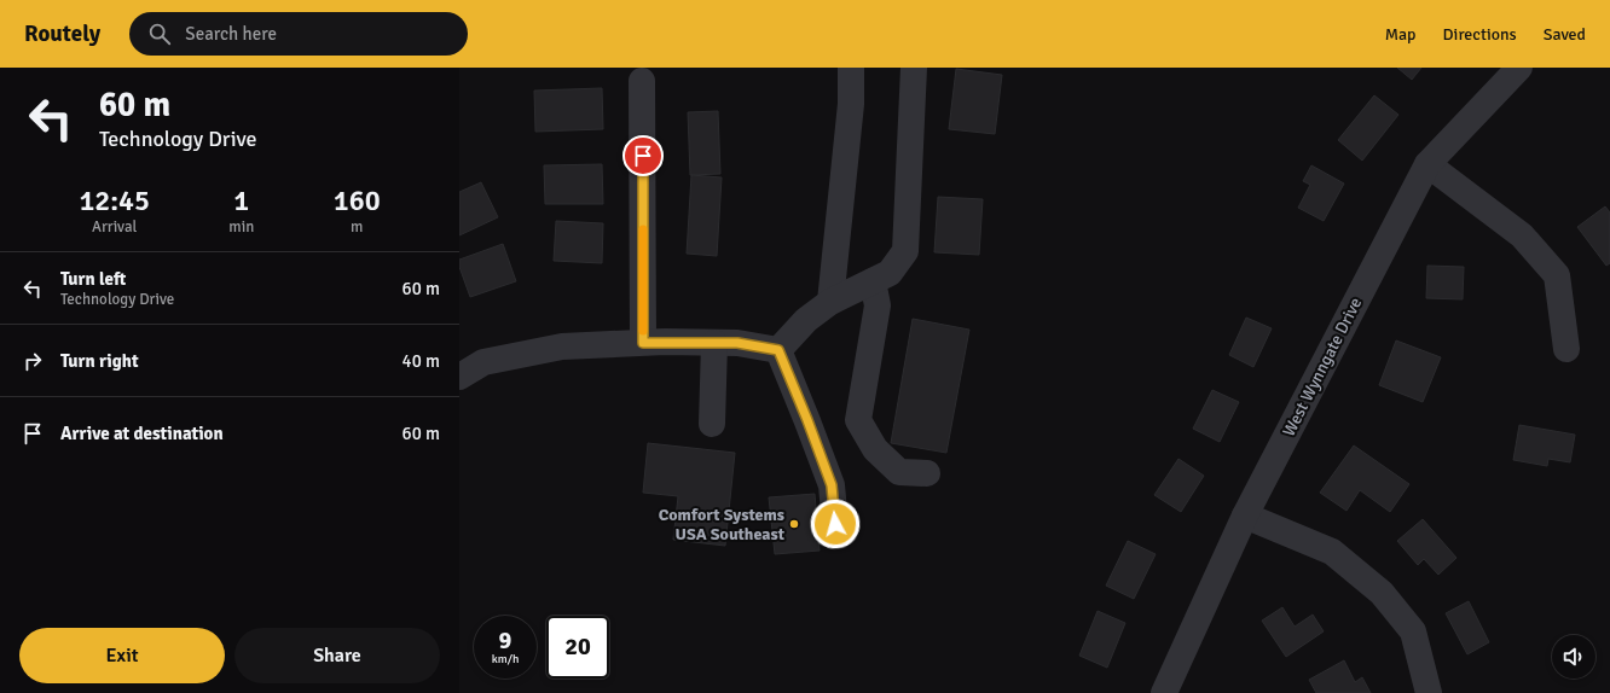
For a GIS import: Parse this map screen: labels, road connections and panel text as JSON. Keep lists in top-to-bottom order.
{
  "streets": {
    "street": ["West Wynngate Drive"]
  },
  "places": ["Comfort Systems USA Southeast"],
  "page": {
    "header": "Routely",
    "search": "Search here",
    "nav": ["Map", "Directions", "Saved"],
    "turn": ["60 m", "Technology Drive"],
    "eta": [
      "12:45",
      "Arrival",
      "1",
      "min",
      "160",
      "m"
    ],
    "list": [
      {
        "name": "Turn left",
        "note": "Technology Drive",
        "value": "60 m"
      },
      {
        "name": "Turn right",
        "value": "40 m"
      },
      {
        "name": "Arrive at destination",
        "value": "60 m"
      }
    ],
    "speed": "9 km/h",
    "limit": "20",
    "buttons": ["Exit", "Share"]
  }
}
